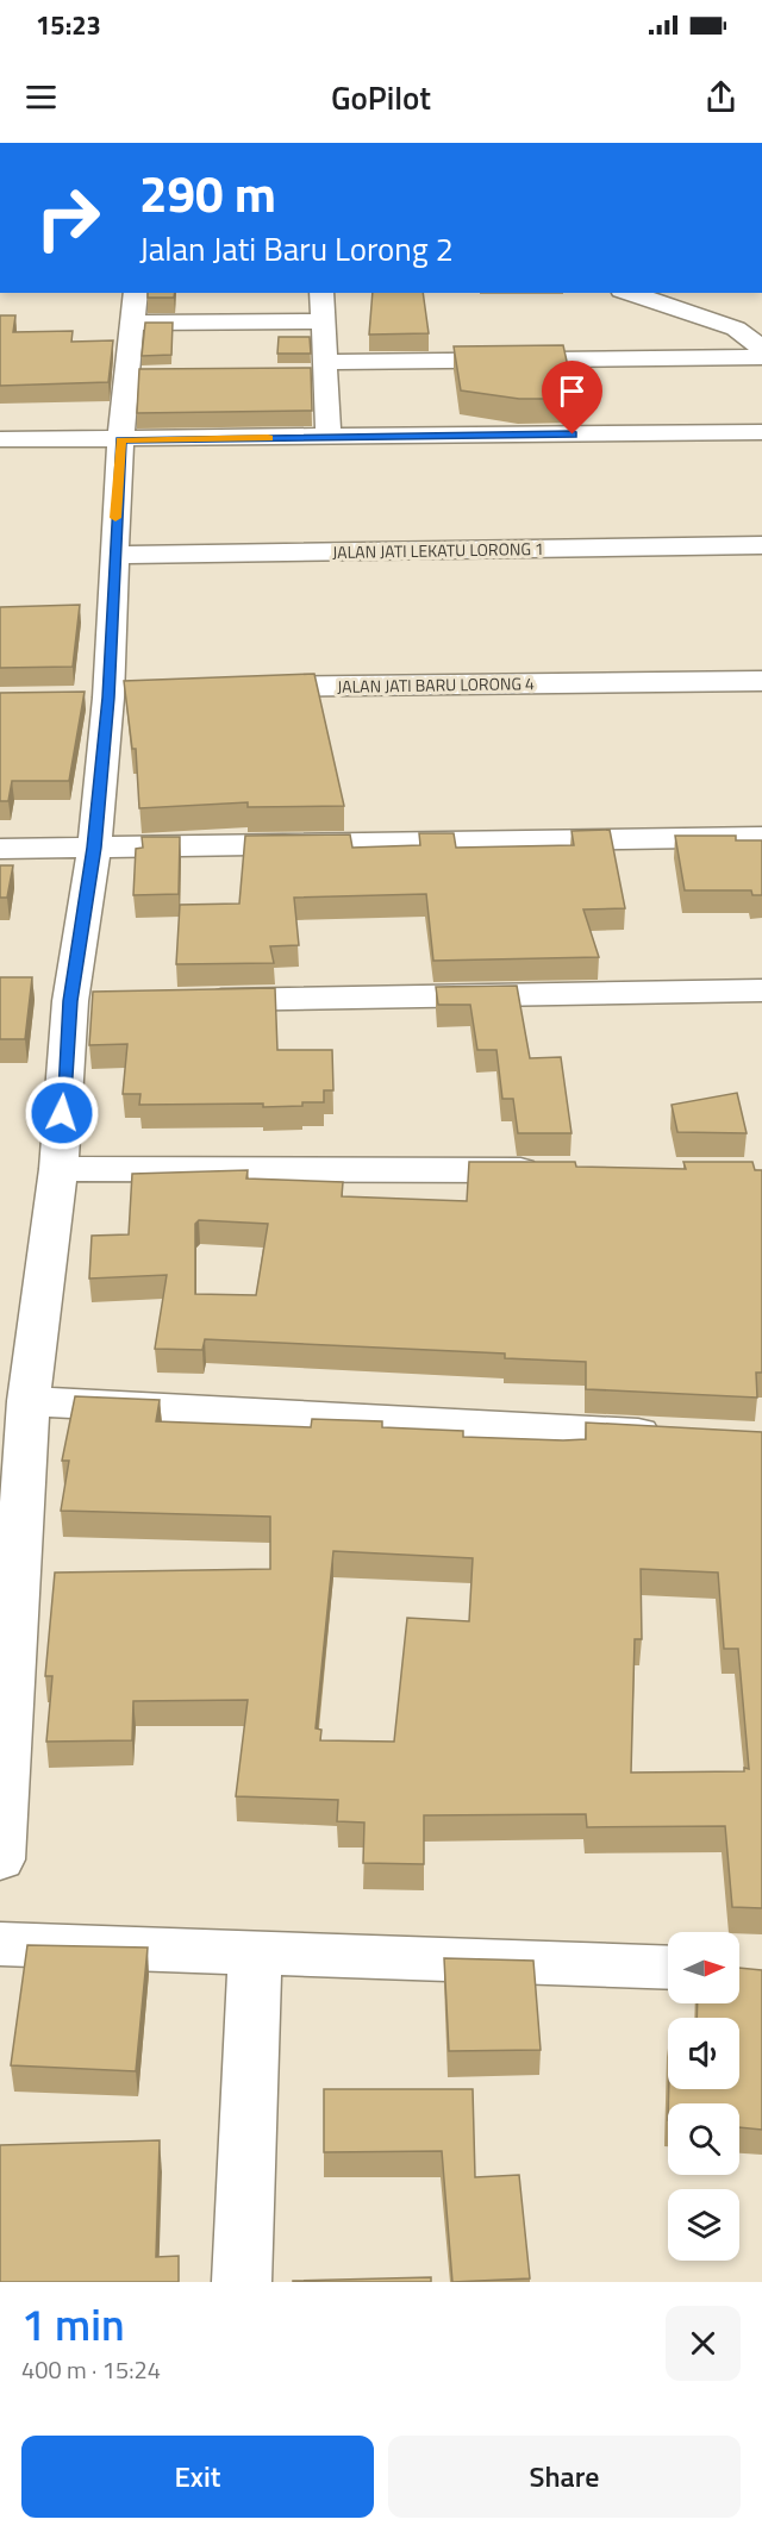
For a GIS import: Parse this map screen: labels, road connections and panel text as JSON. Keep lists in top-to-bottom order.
{
  "streets": {
    "street": ["JALAN JATI LEKATU LORONG 1", "JALAN JATI BARU LORONG 4"]
  },
  "north": "right",
  "page": {
    "status": "15:23",
    "header": "GoPilot",
    "turn": ["290 m", "Jalan Jati Baru Lorong 2"],
    "heading": ["1 min", "400 m · 15:24"],
    "buttons": ["Exit", "Share"]
  }
}
